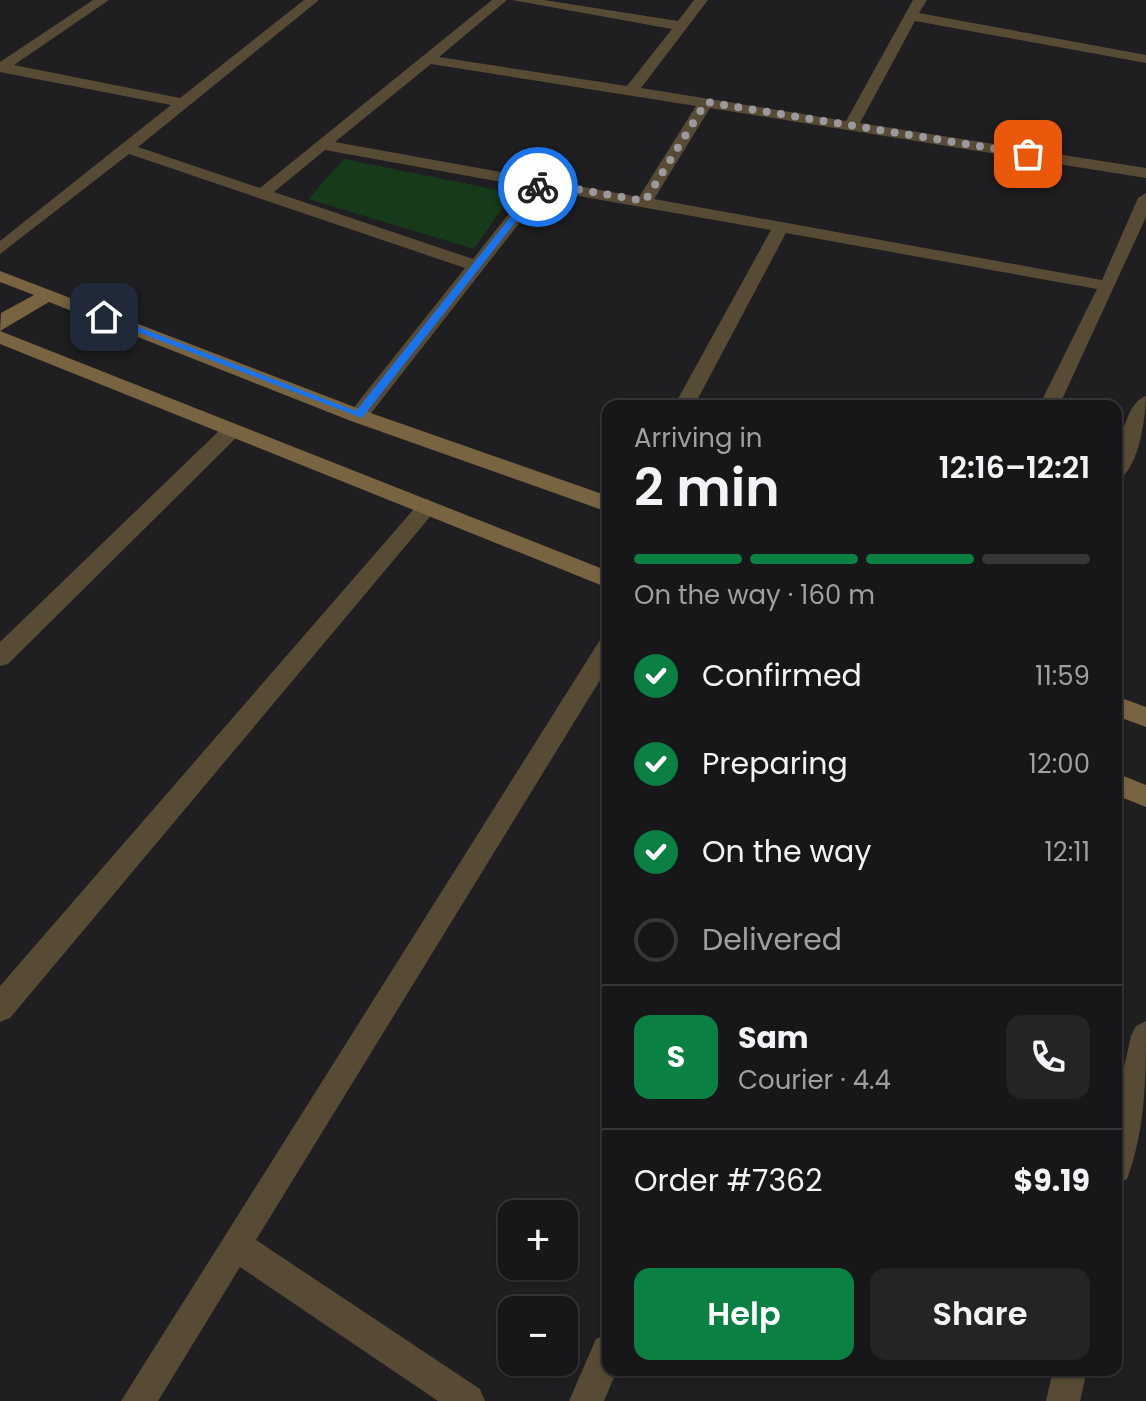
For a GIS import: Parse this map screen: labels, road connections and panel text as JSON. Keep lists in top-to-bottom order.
{
  "page": {
    "heading": ["2 min", "Arriving in", "12:16–12:21"],
    "panel": [
      "Sam",
      "Courier · 4.4",
      "Order #7362",
      "$9.19"
    ],
    "bar": "On the way · 160 m",
    "list": [
      ["Confirmed", "11:59"],
      ["Preparing", "12:00"],
      ["On the way", "12:11"],
      "Delivered"
    ],
    "round": "S",
    "map_buttons": ["+", "−"],
    "buttons": ["Help", "Share"]
  }
}
